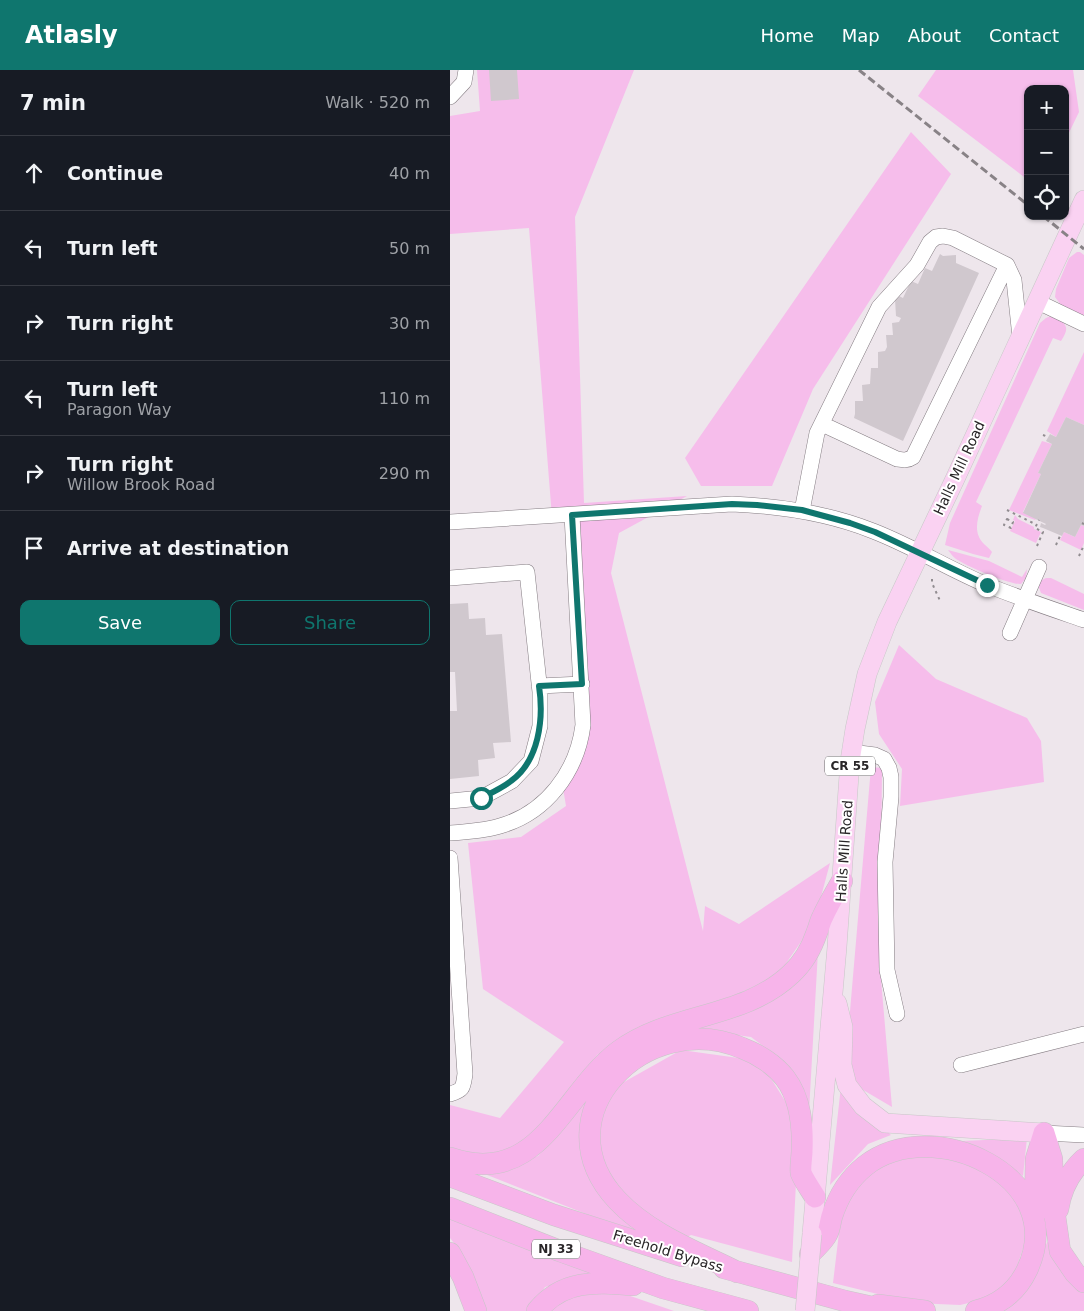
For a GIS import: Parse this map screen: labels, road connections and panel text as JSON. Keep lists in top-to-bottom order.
{
  "streets": {
    "highway": ["NJ 33", "Freehold Bypass"],
    "main road": ["Halls Mill Road", "CR 55"]
  },
  "page": {
    "header": "Atlasly",
    "nav": [
      "Home",
      "Map",
      "About",
      "Contact"
    ],
    "heading": ["7 min", "Walk · 520 m"],
    "map_buttons": ["+", "−"],
    "list": [
      ["Continue", "40 m"],
      ["Turn left", "50 m"],
      ["Turn right", "30 m"],
      ["Turn left", "Paragon Way", "110 m"],
      ["Turn right", "Willow Brook Road", "290 m"],
      "Arrive at destination"
    ],
    "buttons": ["Save", "Share"]
  }
}
